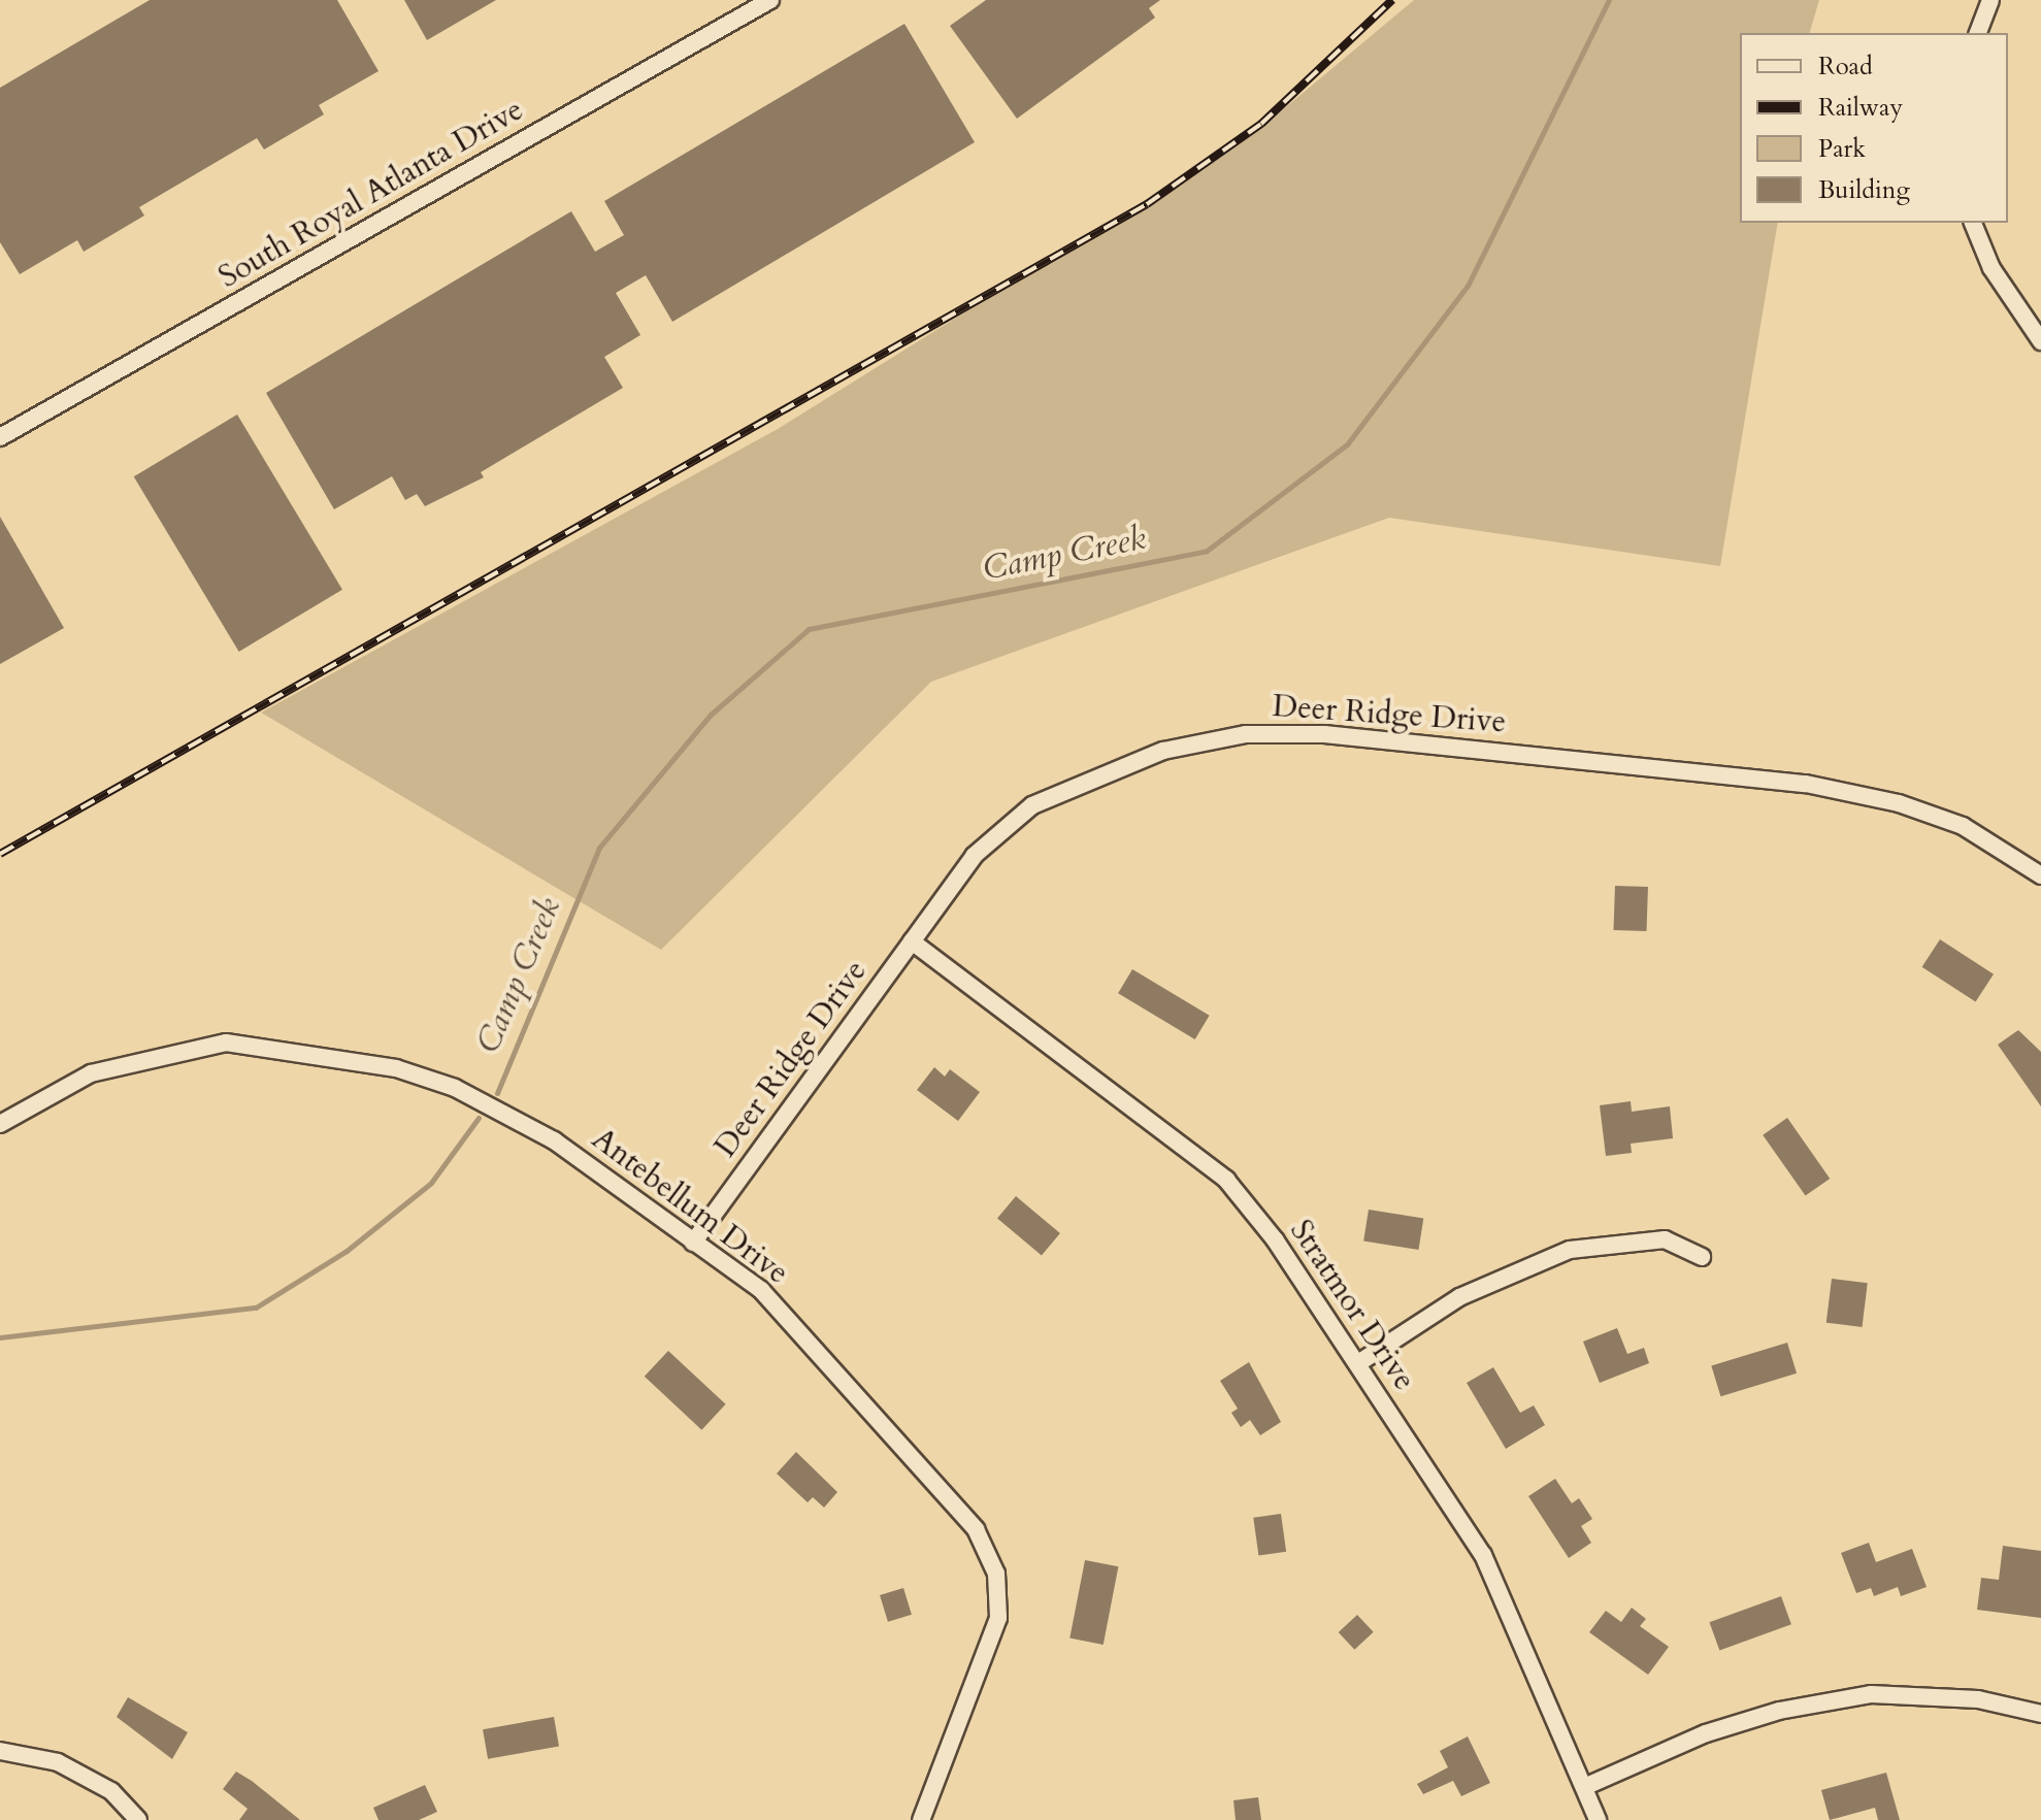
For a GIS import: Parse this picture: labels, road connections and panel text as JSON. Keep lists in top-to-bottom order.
{
  "streets": {
    "street": [
      "South Royal Atlanta Drive",
      "Deer Ridge Drive",
      "Antebellum Drive",
      "Stratmor Drive"
    ]
  },
  "crossings": [
    ["Deer Ridge Drive", "Antebellum Drive"],
    ["Deer Ridge Drive", "Stratmor Drive"]
  ],
  "water": ["Camp Creek"],
  "legend": [
    "Road",
    "Railway",
    "Park",
    "Building"
  ]
}
